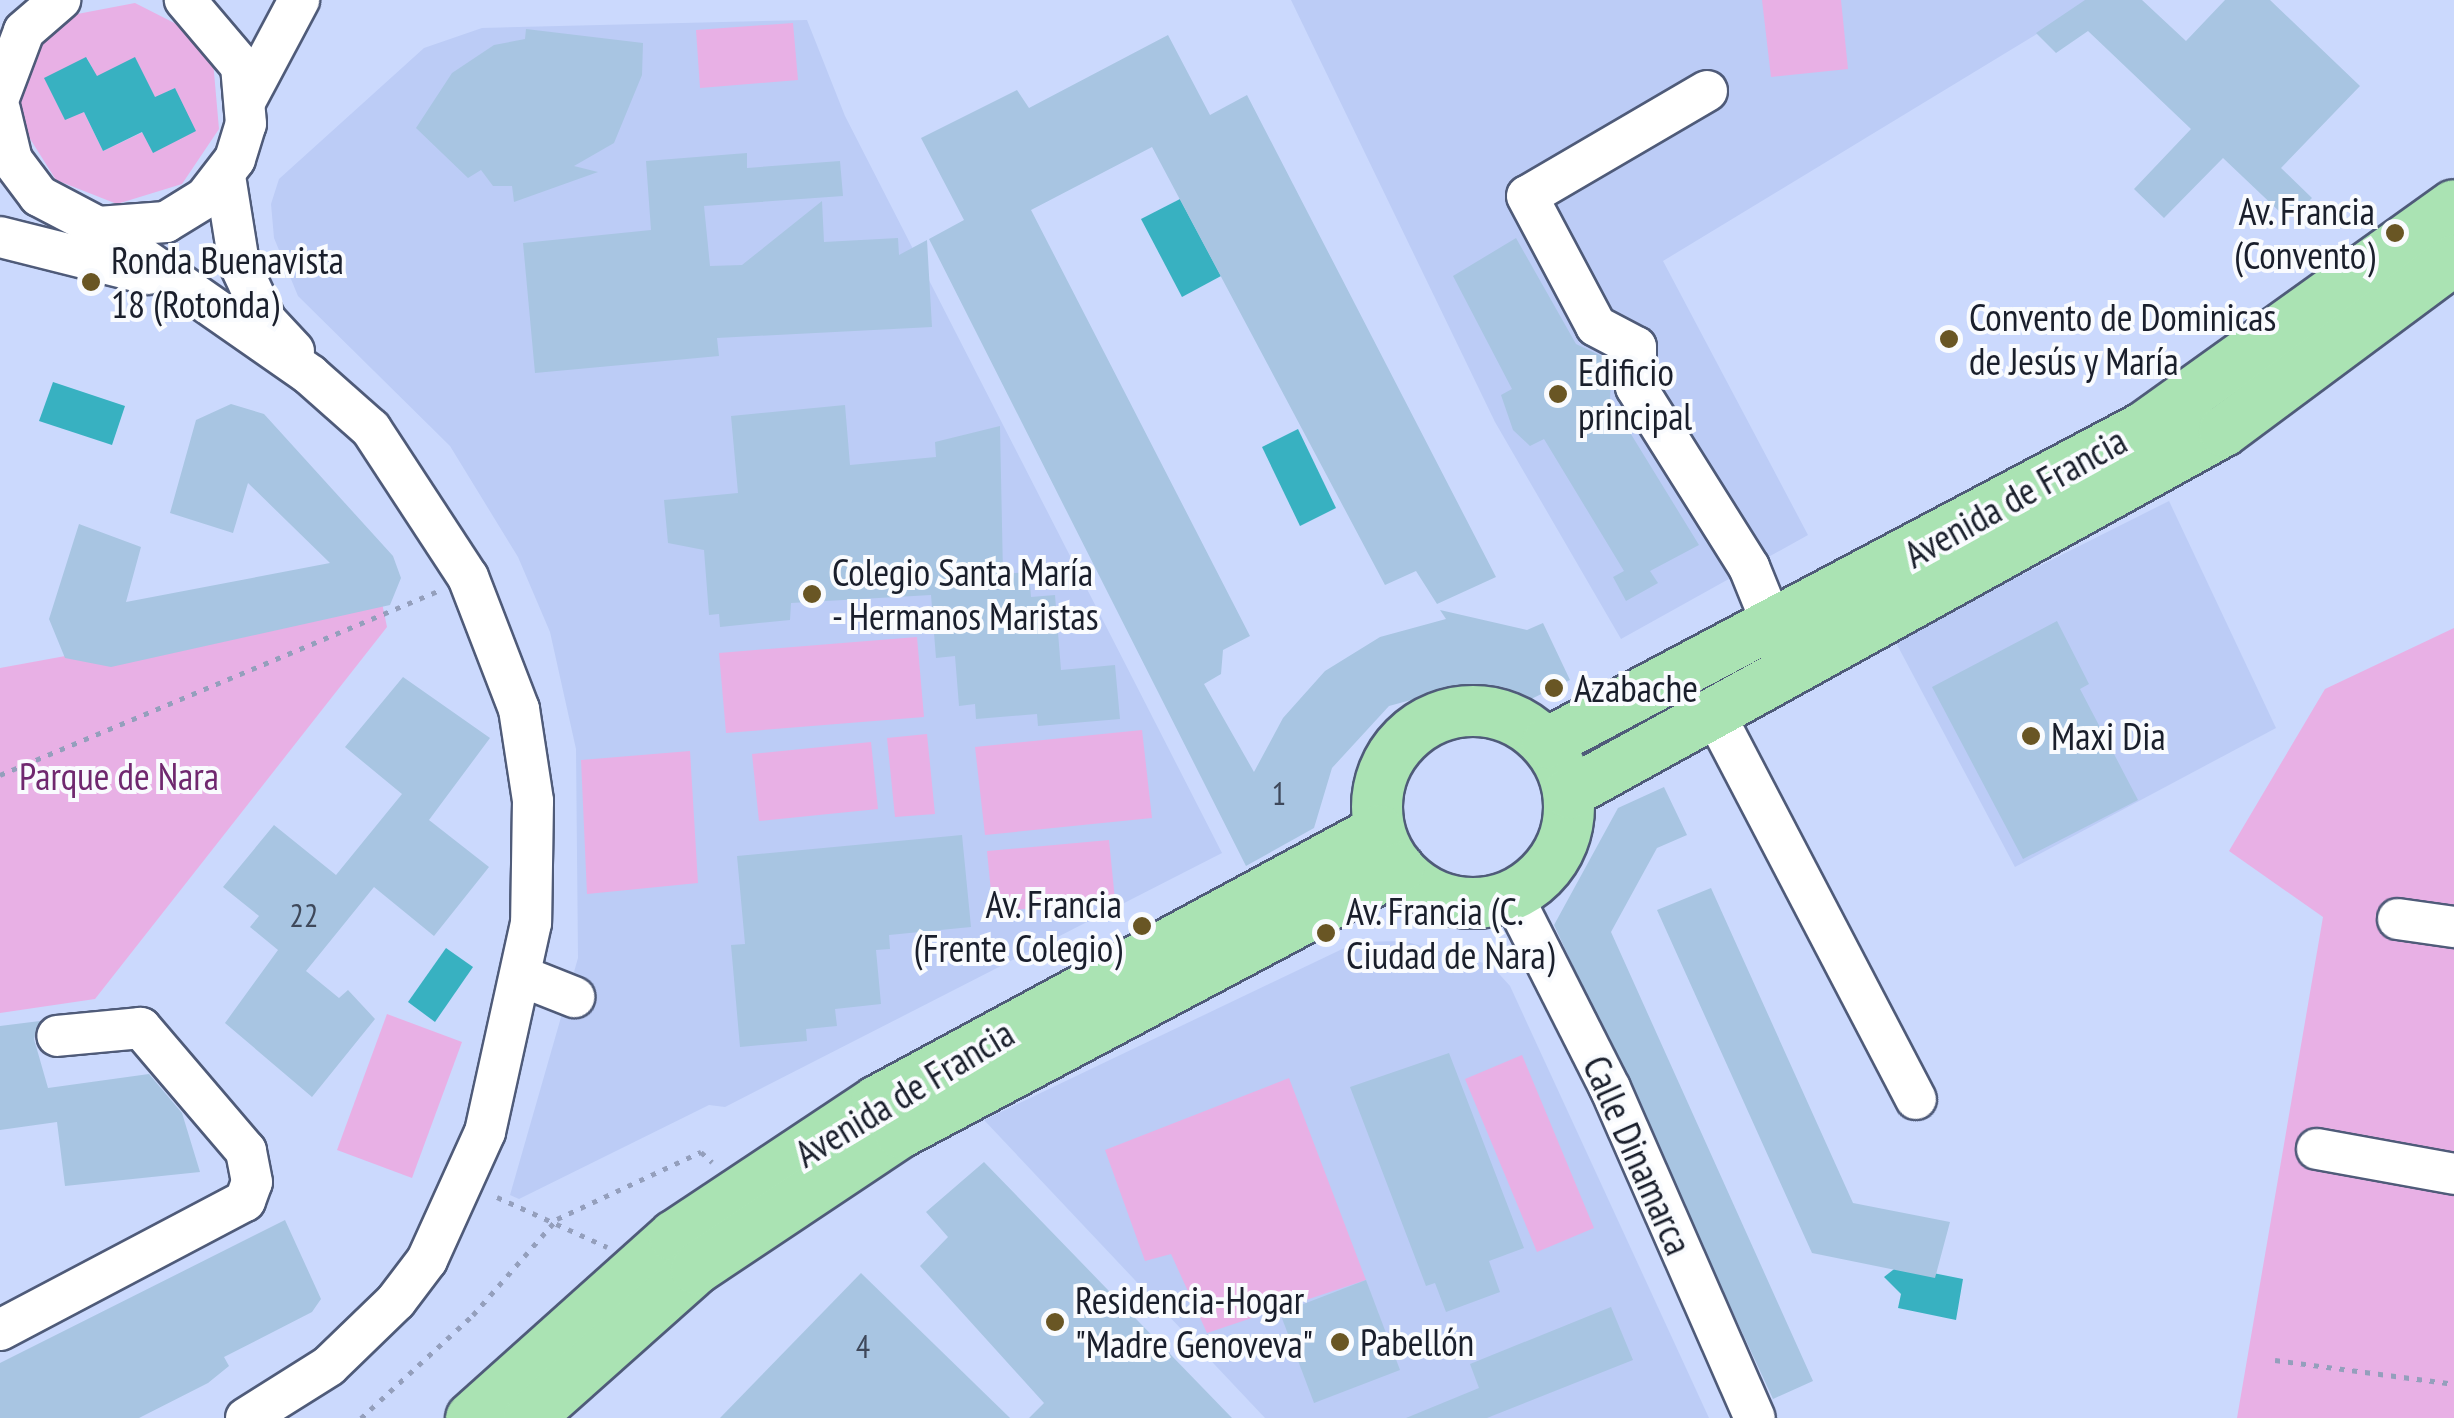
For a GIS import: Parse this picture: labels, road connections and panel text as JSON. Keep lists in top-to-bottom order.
{
  "streets": {
    "main road": ["Avenida de Francia"],
    "street": ["Calle Dinamarca"]
  },
  "crossings": [
    ["Avenida de Francia", "Calle Dinamarca"]
  ],
  "parks": ["Parque de Nara"],
  "places": [
    "Av. Francia (Convento)",
    "Ronda Buenavista 18 (Rotonda)",
    "Convento de Dominicas de Jesús y María",
    "Edificio principal",
    "Colegio Santa María - Hermanos Maristas",
    "Azabache",
    "Maxi Dia",
    "Av. Francia (Frente Colegio)",
    "Av. Francia (C. Ciudad de Nara)",
    "Residencia-Hogar \"Madre Genoveva\"",
    "Pabellón"
  ],
  "house_numbers": ["1", "22", "4"]
}
